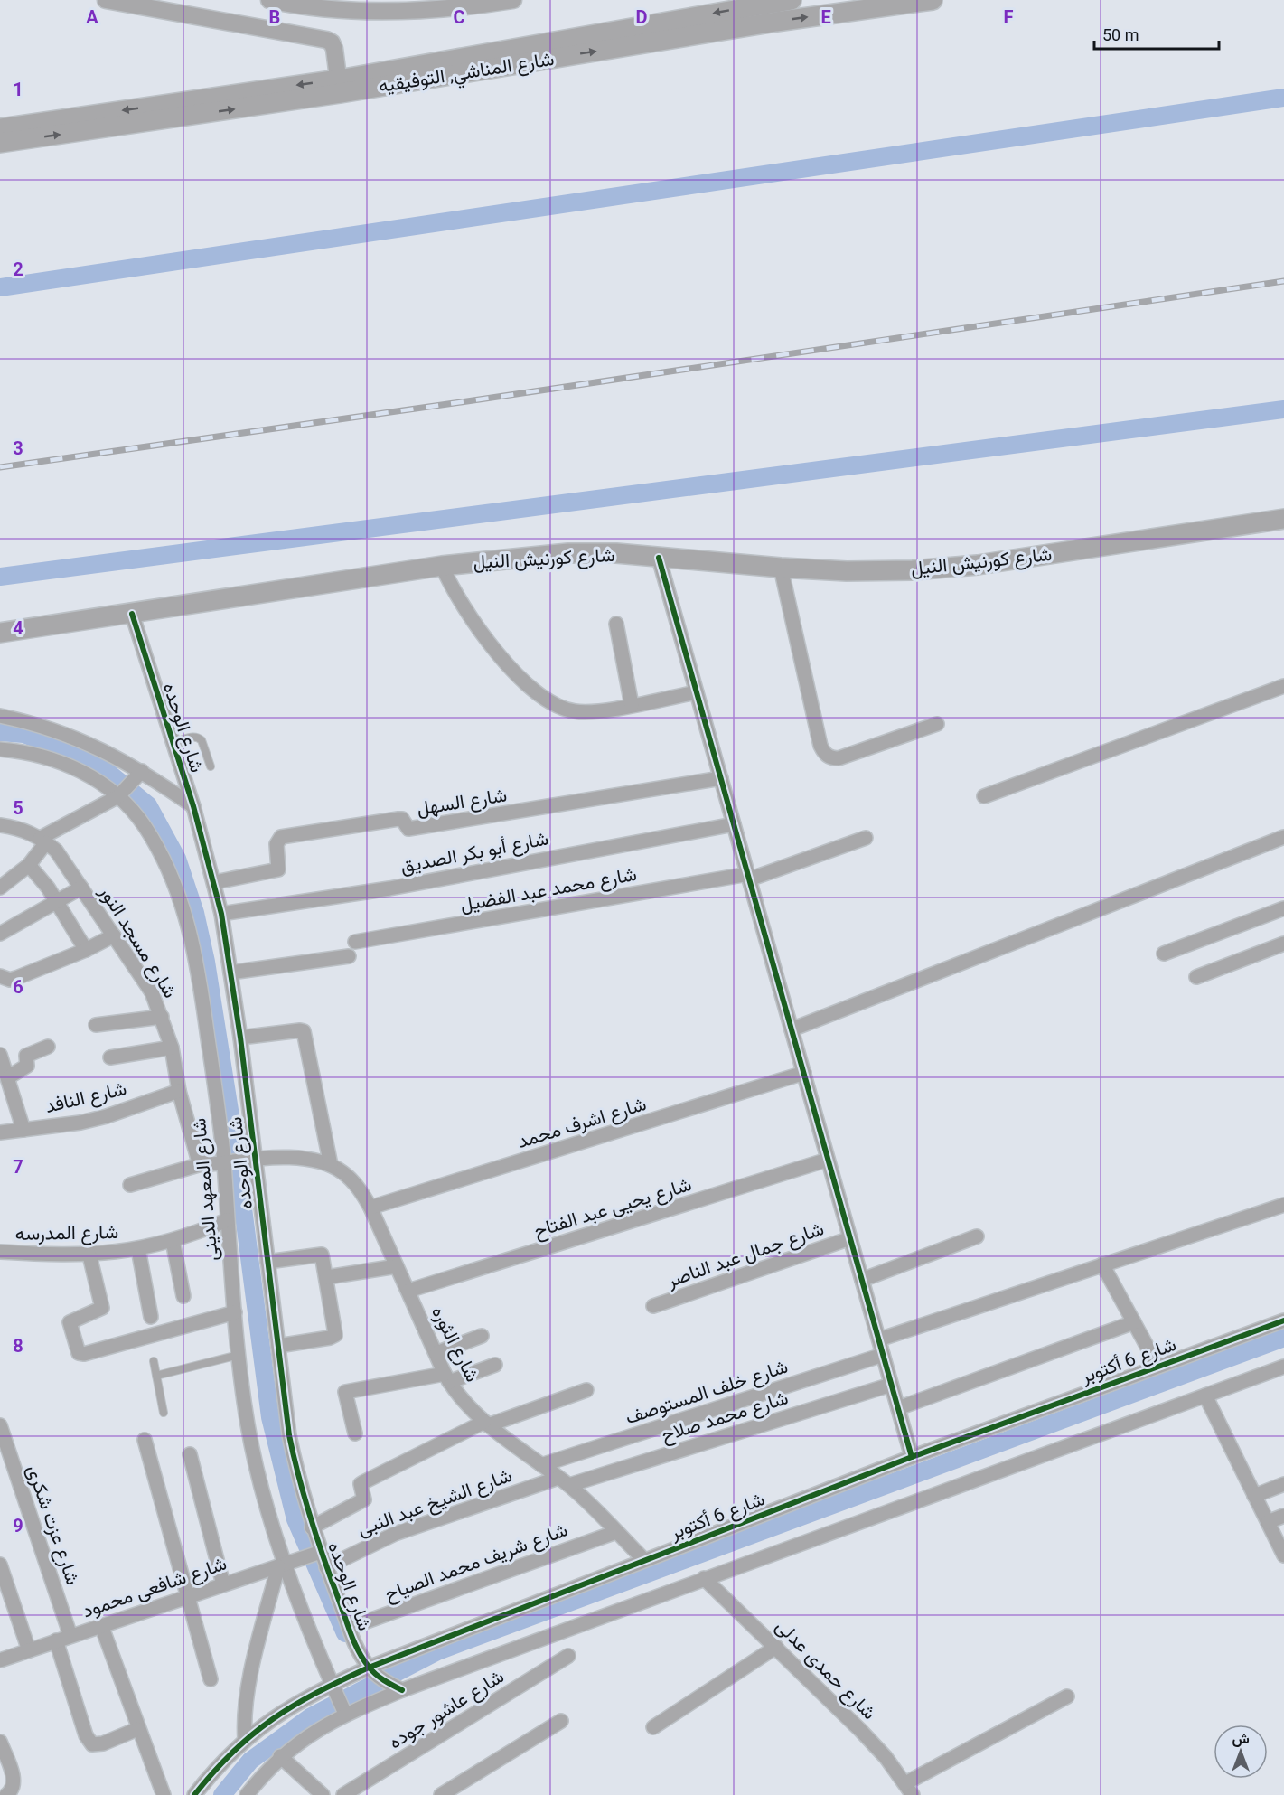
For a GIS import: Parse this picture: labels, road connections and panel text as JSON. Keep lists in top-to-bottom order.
{
  "streets": {
    "main road": ["شارع المناشي, التوفيقيه", "شارع كورنيش النيل"],
    "street": [
      "شارع الوحده",
      "شارع السهل",
      "شارع أبو بكر الصديق",
      "شارع محمد عبد الفضيل",
      "شارع مسجد النور",
      "شارع النافد",
      "شارع اشرف محمد",
      "شارع المعهد الدينى",
      "شارع يحيى عبد الفتاح",
      "شارع المدرسه",
      "شارع جمال عبد الناصر",
      "شارع الثوره",
      "شارع 6 أكتوبر",
      "شارع خلف المستوصف",
      "شارع محمد صلاح",
      "شارع الشيخ عبد النبى",
      "شارع عزت شكرى",
      "شارع شريف محمد الصياح",
      "شارع شافعى محمود",
      "شارع حمدى عدلى",
      "شارع عاشور جوده"
    ]
  },
  "crossings": [
    ["شارع كورنيش النيل", "شارع الوحده"],
    ["شارع الوحده", "شارع السهل"],
    ["شارع الوحده", "شارع أبو بكر الصديق"],
    ["شارع الوحده", "شارع الثوره"],
    ["شارع الوحده", "شارع 6 أكتوبر"],
    ["شارع الوحده", "شارع الشيخ عبد النبى"],
    ["شارع الوحده", "شارع شريف محمد الصياح"],
    ["شارع الوحده", "شارع شافعى محمود"],
    ["شارع مسجد النور", "شارع النافد"],
    ["شارع اشرف محمد", "شارع الثوره"],
    ["شارع المعهد الدينى", "شارع المدرسه"],
    ["شارع المعهد الدينى", "شارع 6 أكتوبر"],
    ["شارع المعهد الدينى", "شارع شافعى محمود"],
    ["شارع يحيى عبد الفتاح", "شارع الثوره"],
    ["شارع الثوره", "شارع 6 أكتوبر"],
    ["شارع الثوره", "شارع خلف المستوصف"],
    ["شارع الثوره", "شارع محمد صلاح"],
    ["شارع الثوره", "شارع الشيخ عبد النبى"],
    ["شارع الثوره", "شارع شريف محمد الصياح"],
    ["شارع محمد صلاح", "شارع الشيخ عبد النبى"],
    ["شارع عزت شكرى", "شارع شافعى محمود"]
  ],
  "scale_bar": "50 m",
  "north": "top",
  "grid": {
    "columns": [
      "A",
      "B",
      "C",
      "D",
      "E",
      "F"
    ],
    "rows": [
      "1",
      "2",
      "3",
      "4",
      "5",
      "6",
      "7",
      "8",
      "9"
    ]
  }
}
